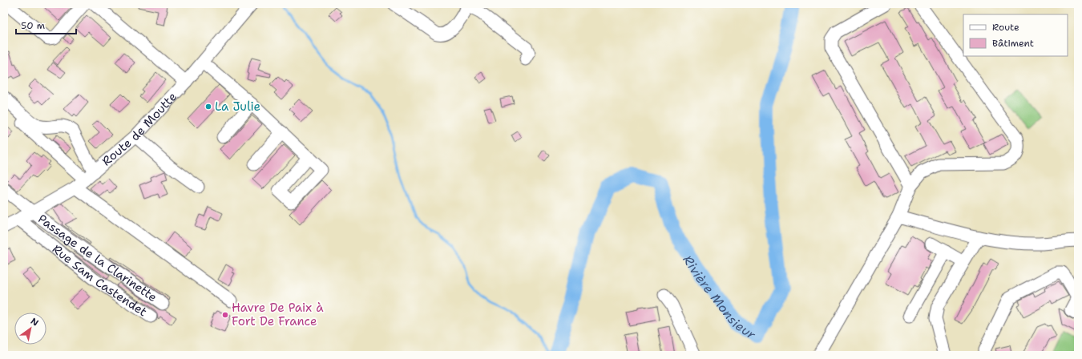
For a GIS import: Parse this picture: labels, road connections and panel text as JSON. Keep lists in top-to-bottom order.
{
  "streets": {
    "street": ["Route de Moutte", "Passage de la Clarinette", "Rue Sam Castendet"]
  },
  "crossings": [
    ["Route de Moutte", "Passage de la Clarinette"],
    ["Route de Moutte", "Rue Sam Castendet"]
  ],
  "water": ["Rivière Monsieur"],
  "places": ["La Julie", "Havre De Paix à Fort De France"],
  "legend": ["Route", "Bâtiment"],
  "scale_bar": "50 m",
  "north": "top right"
}
